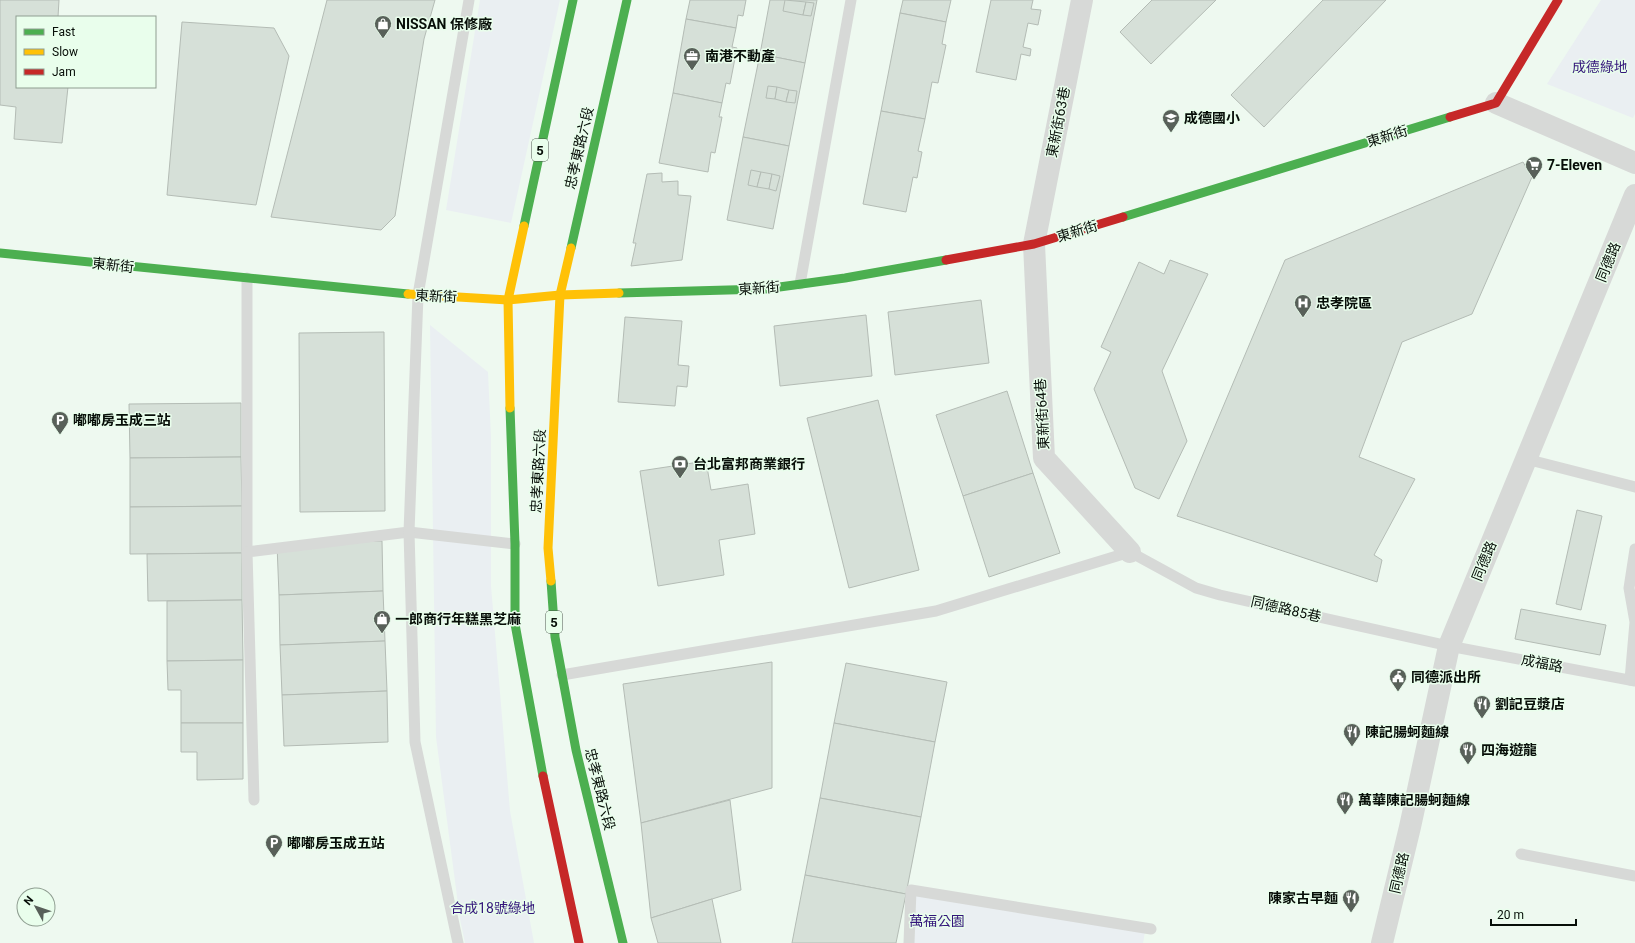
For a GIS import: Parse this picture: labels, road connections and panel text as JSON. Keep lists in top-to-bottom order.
{
  "streets": {
    "main road": ["東新街", "忠孝東路六段", "5"],
    "street": ["東新街63巷", "同德路", "東新街64巷"],
    "lane": ["同德路85巷", "成福路"]
  },
  "crossings": [
    ["東新街63巷", "東新街"],
    ["東新街63巷", "東新街64巷"],
    ["東新街", "忠孝東路六段"],
    ["東新街", "東新街64巷"],
    ["同德路", "同德路85巷"],
    ["同德路", "成福路"],
    ["東新街64巷", "同德路85巷"],
    ["同德路85巷", "成福路"]
  ],
  "parks": ["成德綠地", "合成18號綠地", "萬福公園"],
  "places": {
    "shop": ["NISSAN 保修廠", "一郎商行年糕黑芝麻"],
    "office": ["南港不動產"],
    "school or university": ["成德國小"],
    "supermarket": ["7-Eleven"],
    "hospital": ["忠孝院區"],
    "parking": ["嘟嘟房玉成三站", "嘟嘟房玉成五站"],
    "bank": ["台北富邦商業銀行"],
    "public building": ["同德派出所"],
    "restaurant": [
      "劉記豆漿店",
      "陳記腸蚵麵線",
      "四海遊龍",
      "萬華陳記腸蚵麵線",
      "陳家古早麵"
    ]
  },
  "legend": ["Fast", "Slow", "Jam"],
  "scale_bar": "20 m",
  "north": "top left"
}
